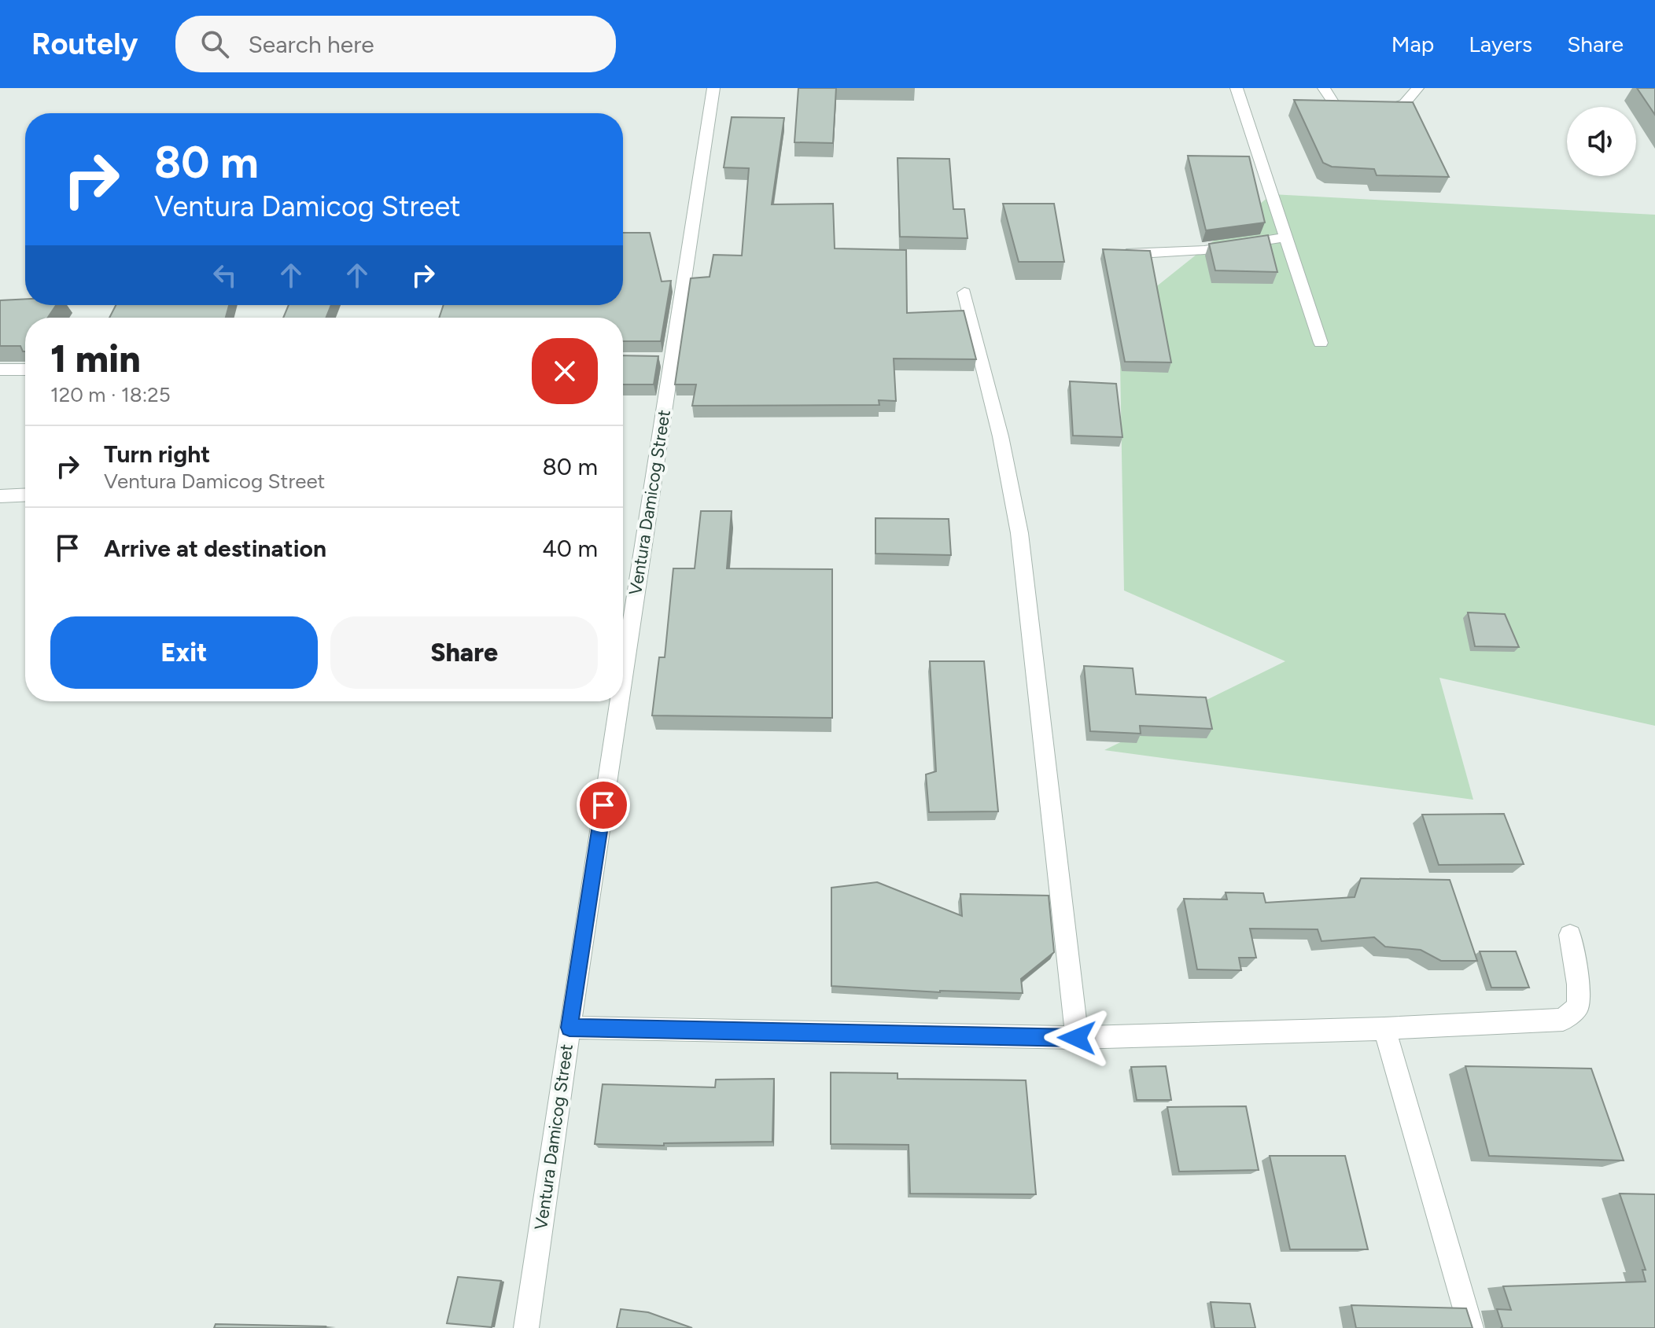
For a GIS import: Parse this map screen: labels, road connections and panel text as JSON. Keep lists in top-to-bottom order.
{
  "streets": {
    "street": ["Ventura Damicog Street"]
  },
  "page": {
    "header": "Routely",
    "search": "Search here",
    "nav": ["Map", "Layers", "Share"],
    "turn": ["80 m", "Ventura Damicog Street"],
    "heading": ["1 min", "120 m · 18:25"],
    "list": [
      {
        "name": "Turn right",
        "note": "Ventura Damicog Street",
        "value": "80 m"
      },
      {
        "name": "Arrive at destination",
        "value": "40 m"
      }
    ],
    "buttons": ["Exit", "Share"]
  }
}
